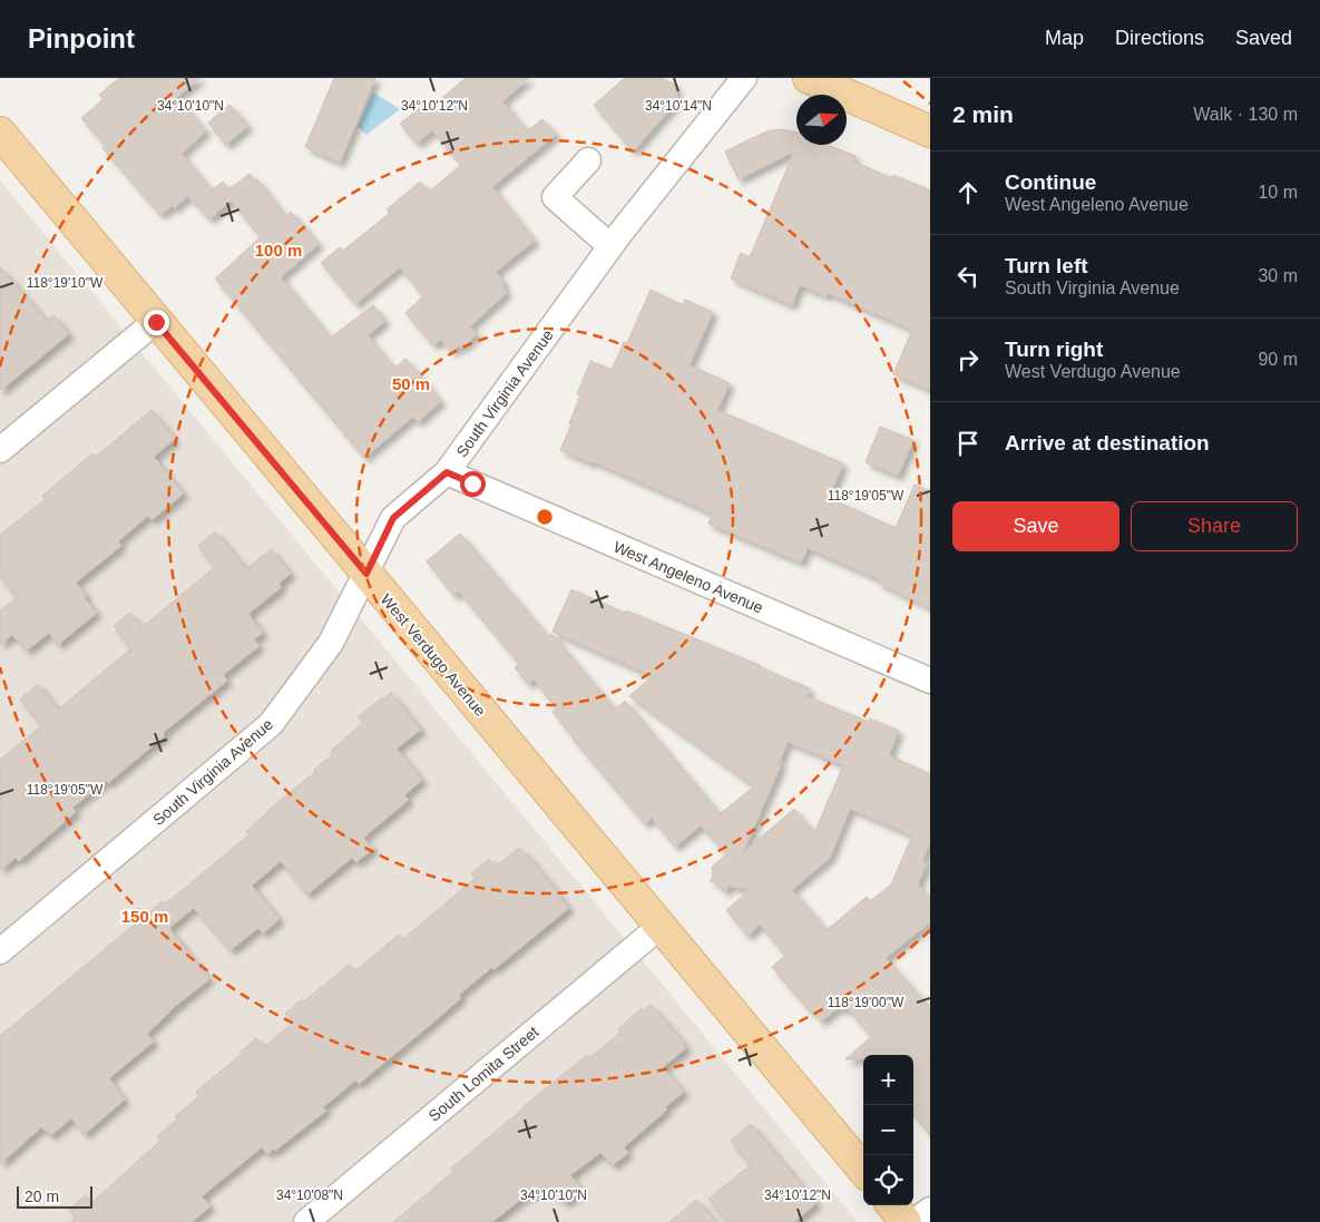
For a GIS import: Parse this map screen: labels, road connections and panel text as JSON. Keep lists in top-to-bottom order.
{
  "streets": {
    "main road": ["West Verdugo Avenue"],
    "street": ["South Virginia Avenue", "West Angeleno Avenue", "South Lomita Street"]
  },
  "crossings": [
    ["South Virginia Avenue", "West Angeleno Avenue"],
    ["South Virginia Avenue", "West Verdugo Avenue"],
    ["West Verdugo Avenue", "South Lomita Street"]
  ],
  "scale_bar": "20 m",
  "north": "right",
  "page": {
    "header": "Pinpoint",
    "nav": ["Map", "Directions", "Saved"],
    "heading": ["2 min", "Walk · 130 m"],
    "list": [
      ["Continue", "West Angeleno Avenue", "10 m"],
      ["Turn left", "South Virginia Avenue", "30 m"],
      ["Turn right", "West Verdugo Avenue", "90 m"],
      "Arrive at destination"
    ],
    "buttons": ["Save", "Share"],
    "map_buttons": ["+", "−"],
    "scale": "20 m"
  },
  "coordinates": [
    "34°10'10\"N",
    "34°10'12\"N",
    "34°10'14\"N",
    "118°19'10\"W",
    "118°19'05\"W",
    "118°19'00\"W",
    "34°10'08\"N"
  ],
  "rings": ["100 m", "50 m", "150 m"]
}
